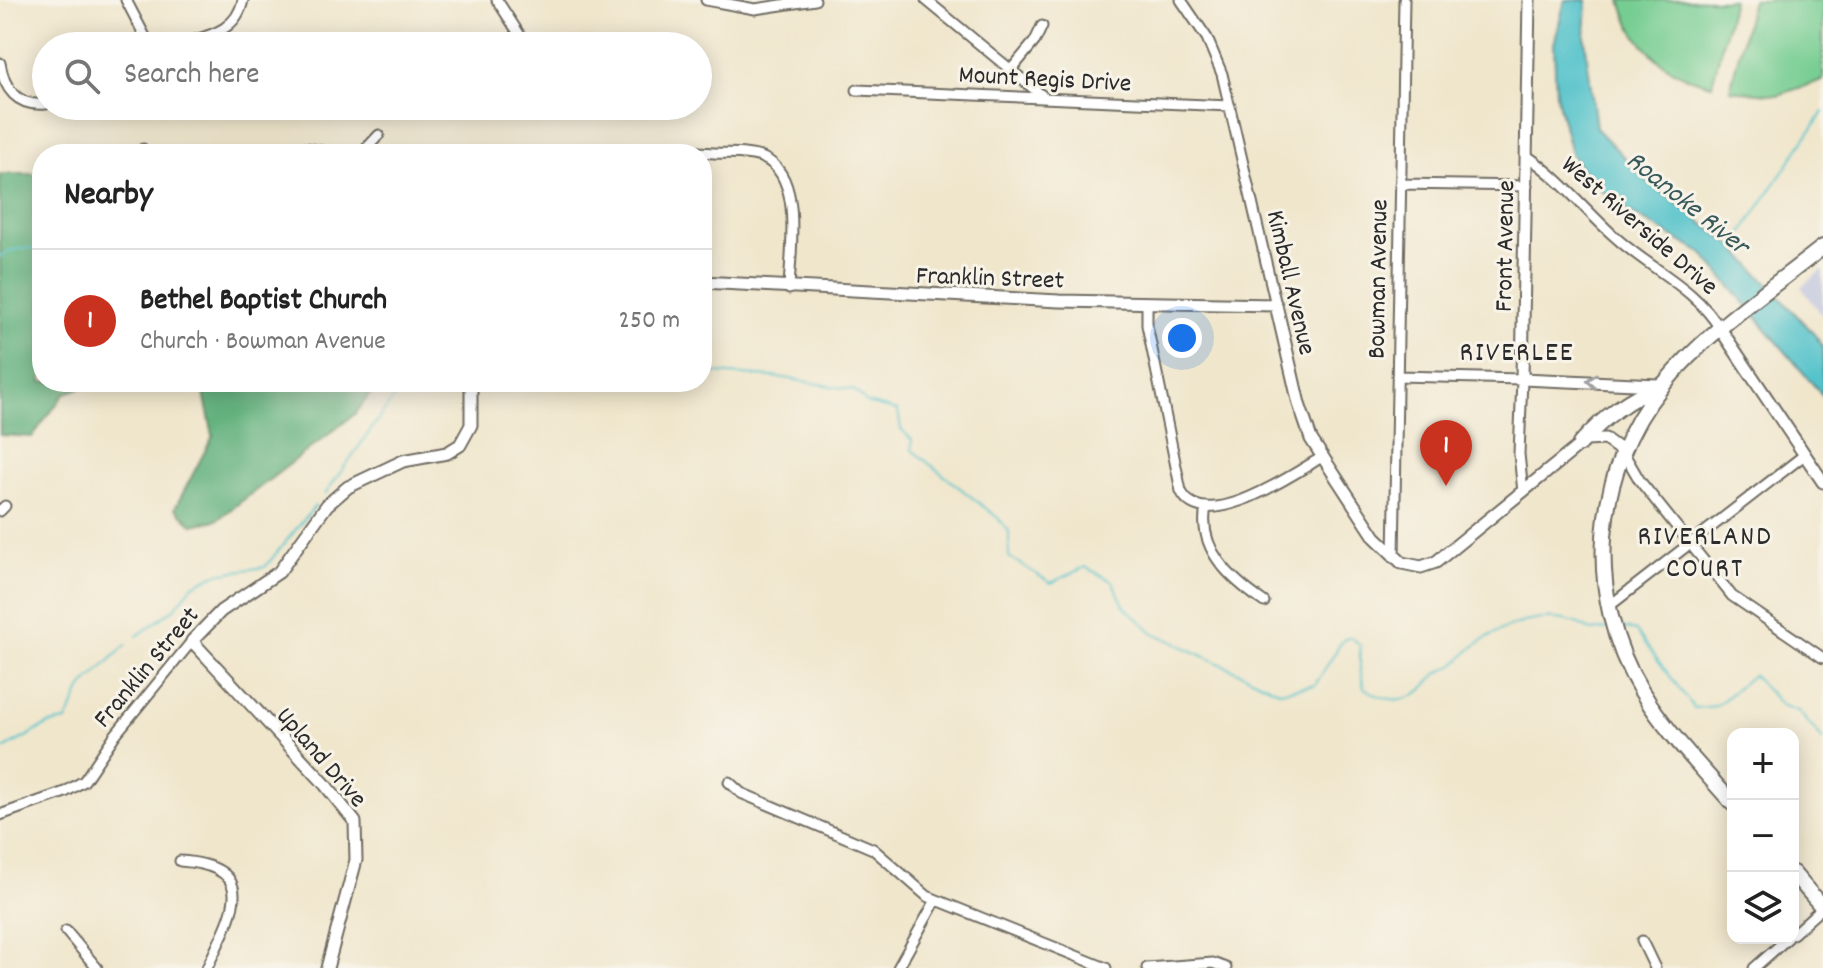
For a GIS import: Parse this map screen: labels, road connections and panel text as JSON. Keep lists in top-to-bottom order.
{
  "streets": {
    "street": [
      "Mount Regis Drive",
      "West Riverside Drive",
      "Front Avenue",
      "Franklin Street",
      "Bowman Avenue",
      "Kimball Avenue",
      "Upland Drive"
    ]
  },
  "crossings": [
    ["Mount Regis Drive", "Kimball Avenue"],
    ["West Riverside Drive", "Front Avenue"],
    ["Franklin Street", "Kimball Avenue"],
    ["Franklin Street", "Upland Drive"],
    ["Bowman Avenue", "Kimball Avenue"]
  ],
  "districts": ["RIVERLEE", "RIVERLAND COURT"],
  "water": ["Roanoke River"],
  "page": {
    "search": "Search here",
    "heading": "Nearby",
    "list": [
      {
        "mark": "1",
        "name": "Bethel Baptist Church",
        "note": "Church · Bowman Avenue",
        "value": "250 m"
      }
    ],
    "pins": "1",
    "map_buttons": ["+", "−"]
  }
}
